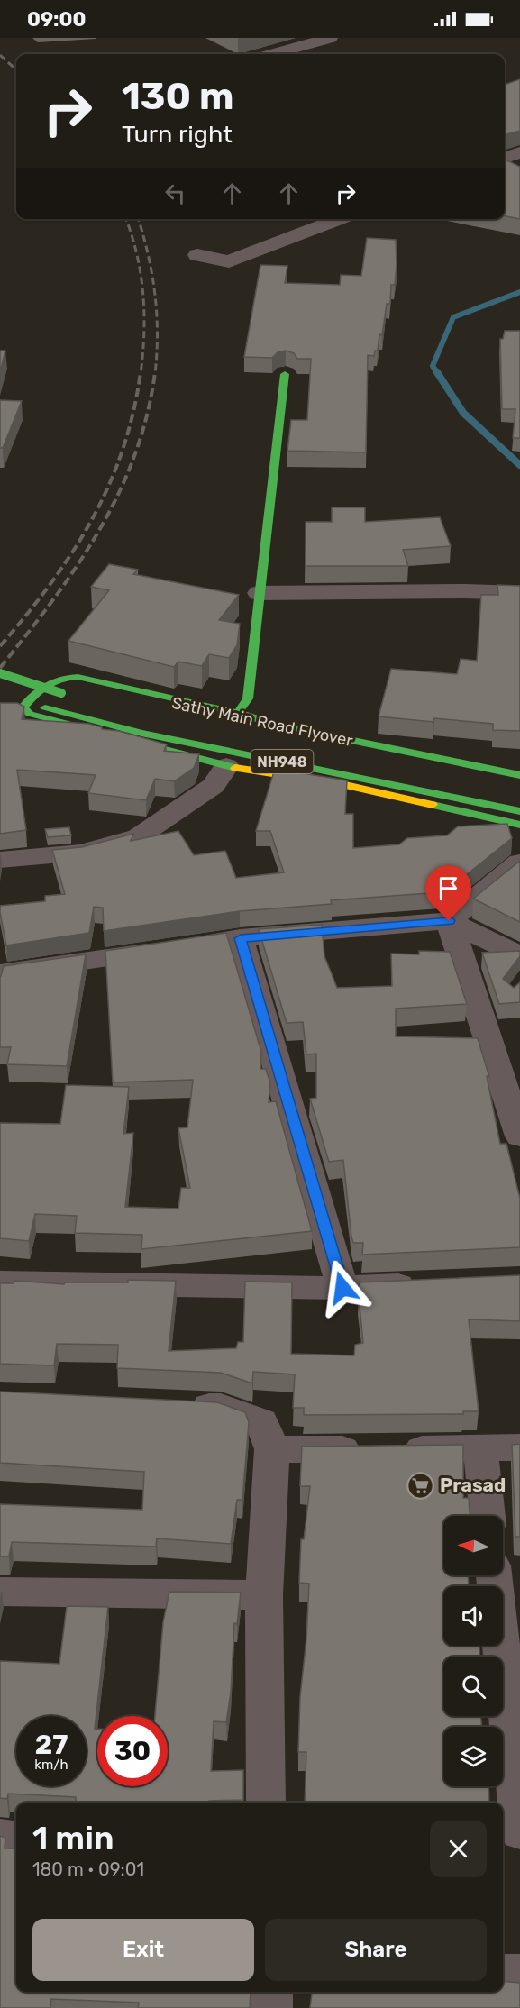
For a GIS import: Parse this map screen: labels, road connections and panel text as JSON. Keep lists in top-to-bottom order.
{
  "streets": {
    "main road": ["NH948"]
  },
  "places": {
    "supermarket": ["Prasad"]
  },
  "north": "left",
  "page": {
    "status": "09:00",
    "turn": ["130 m", "Turn right"],
    "speed": "27 km/h",
    "limit": "30",
    "heading": ["1 min", "180 m · 09:01"],
    "buttons": ["Exit", "Share"]
  }
}
